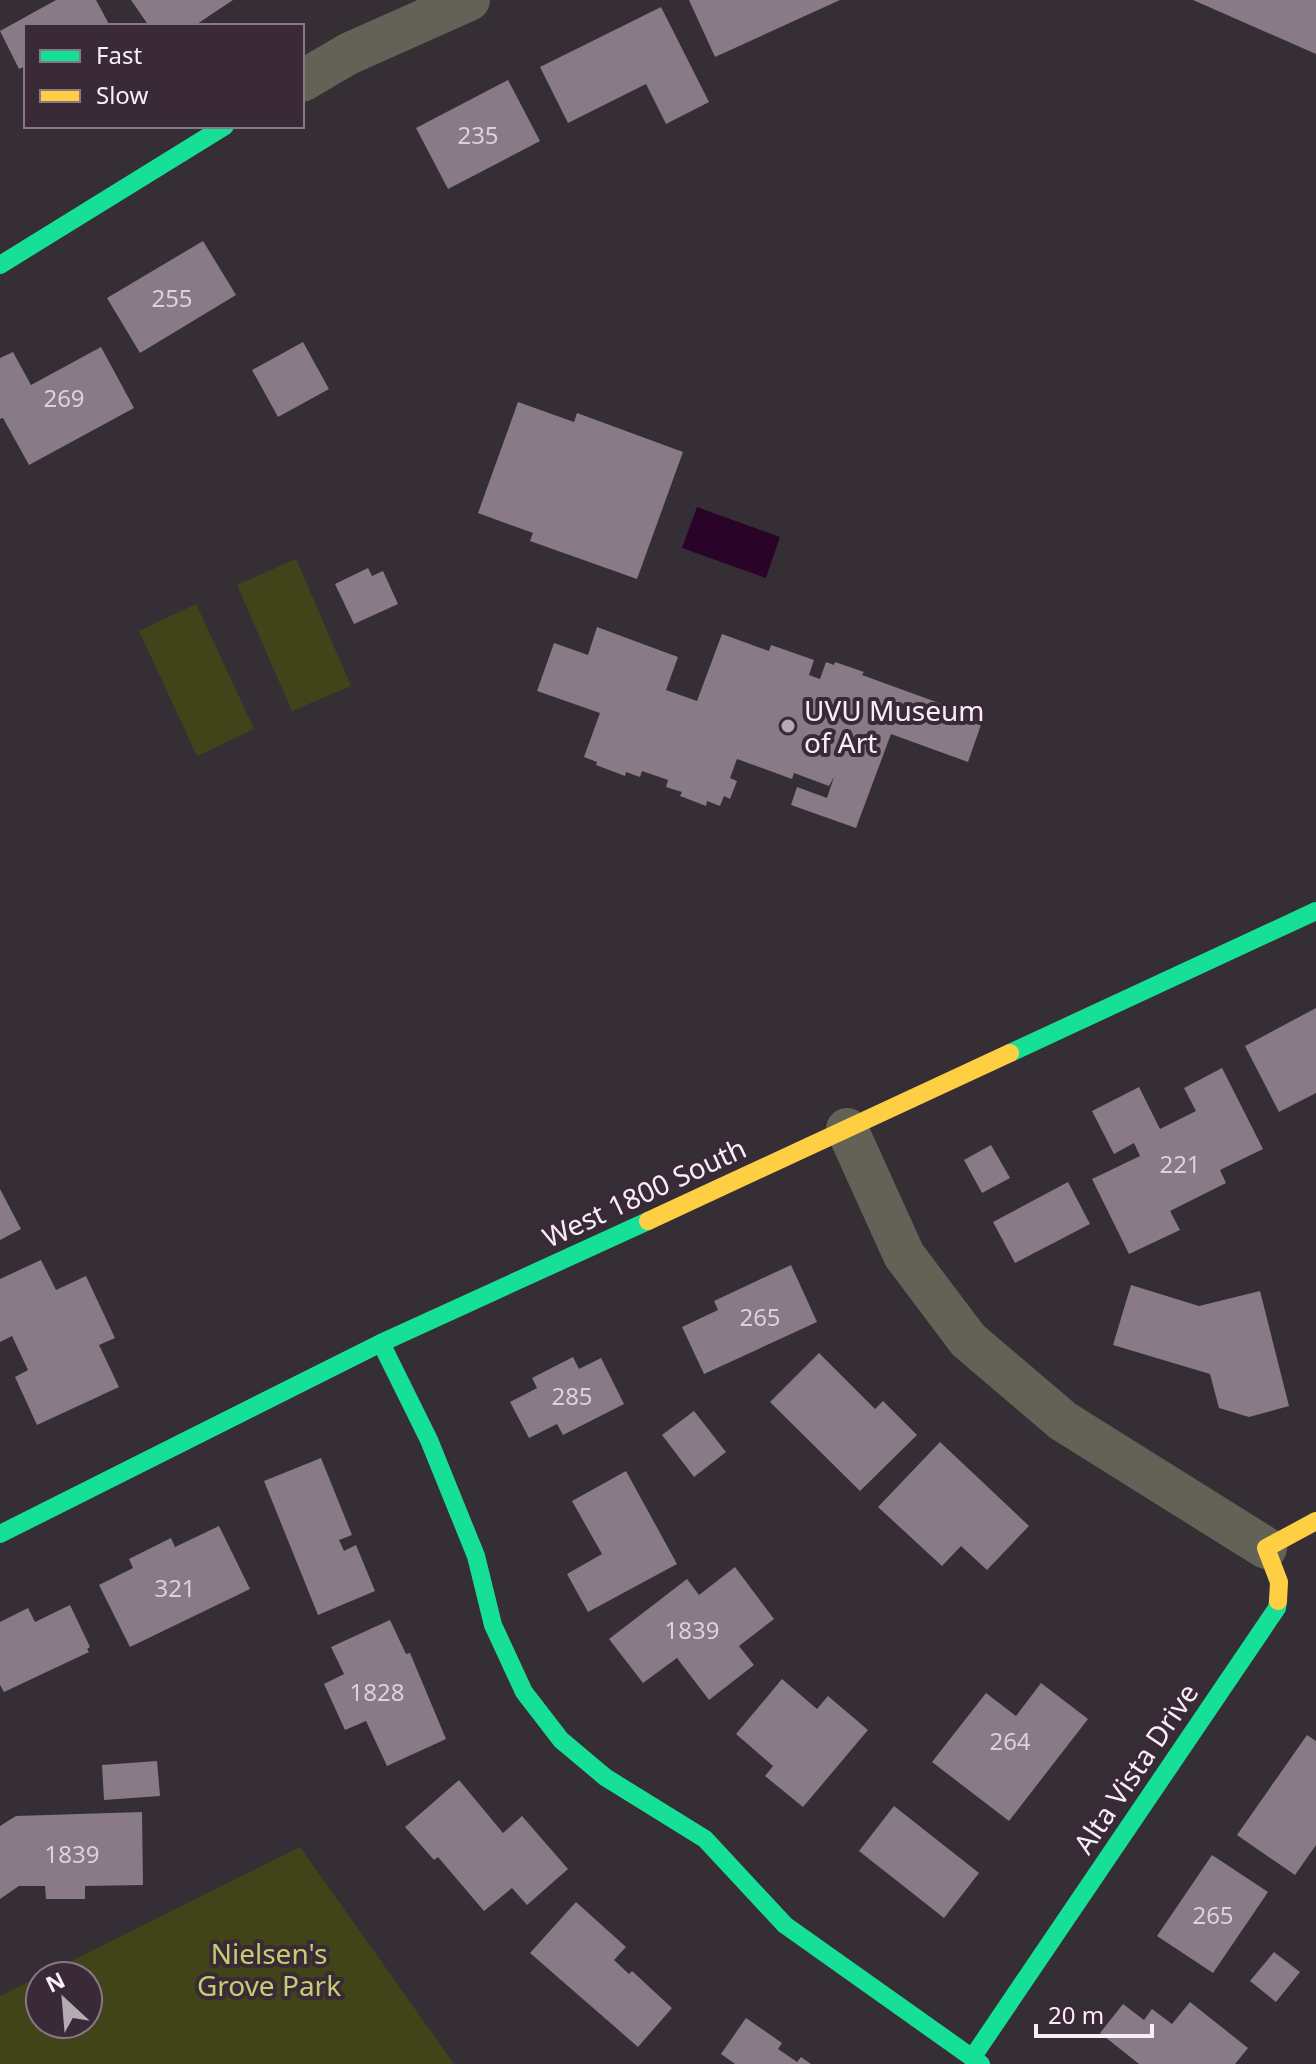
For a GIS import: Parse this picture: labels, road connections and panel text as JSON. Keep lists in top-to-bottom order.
{
  "streets": {
    "street": ["West 1800 South", "Alta Vista Drive"]
  },
  "parks": ["Nielsen's Grove Park"],
  "places": ["UVU Museum of Art"],
  "house_numbers": [
    "235",
    "255",
    "269",
    "221",
    "265",
    "285",
    "321",
    "1839",
    "1828",
    "264",
    "1839",
    "265"
  ],
  "legend": ["Fast", "Slow"],
  "scale_bar": "20 m",
  "north": "top left"
}
